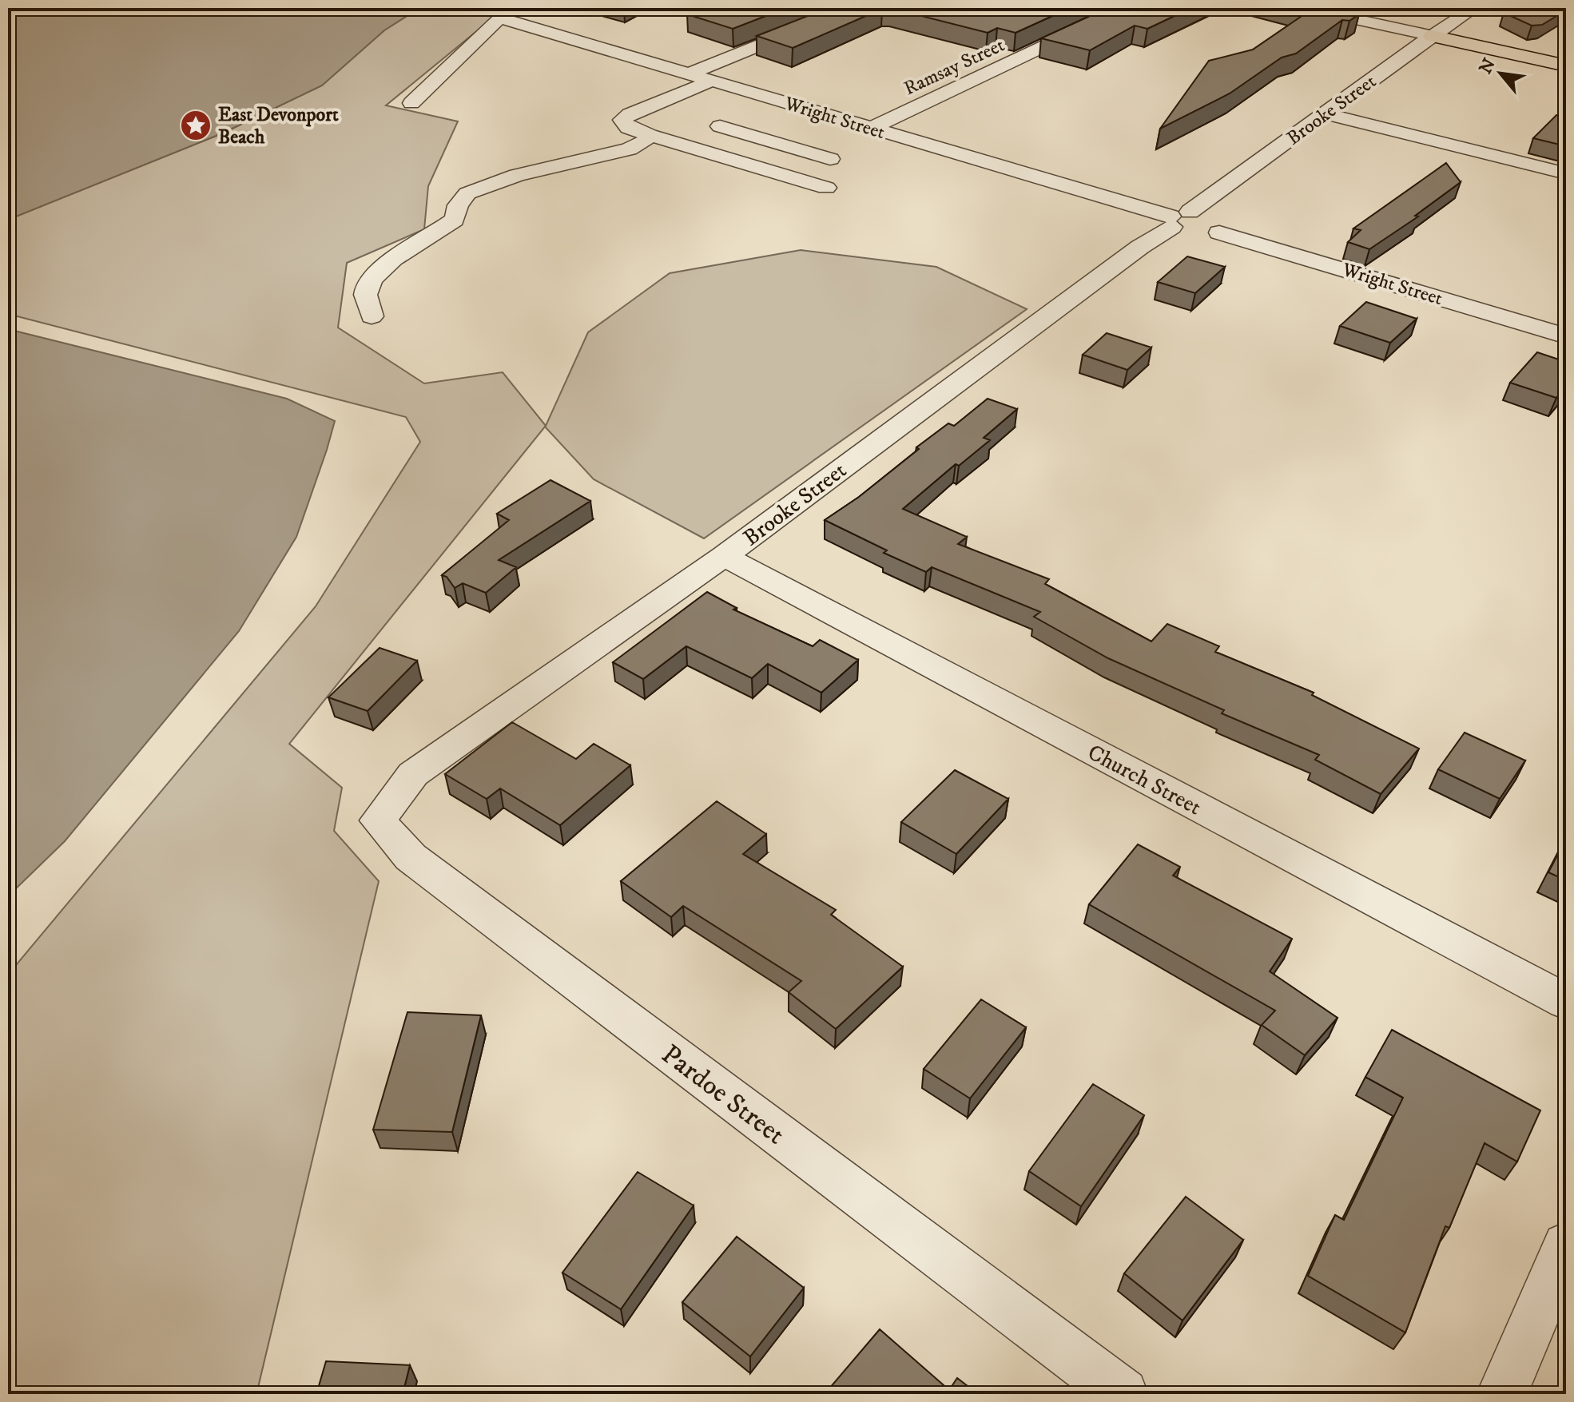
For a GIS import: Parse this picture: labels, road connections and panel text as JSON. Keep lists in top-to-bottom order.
{
  "streets": {
    "street": [
      "Ramsay Street",
      "Brooke Street",
      "Wright Street",
      "Church Street",
      "Pardoe Street"
    ]
  },
  "crossings": [
    ["Ramsay Street", "Wright Street"],
    ["Brooke Street", "Wright Street"],
    ["Brooke Street", "Church Street"],
    ["Brooke Street", "Pardoe Street"]
  ],
  "places": {
    "place": ["East Devonport Beach"]
  },
  "north": "top left"
}
